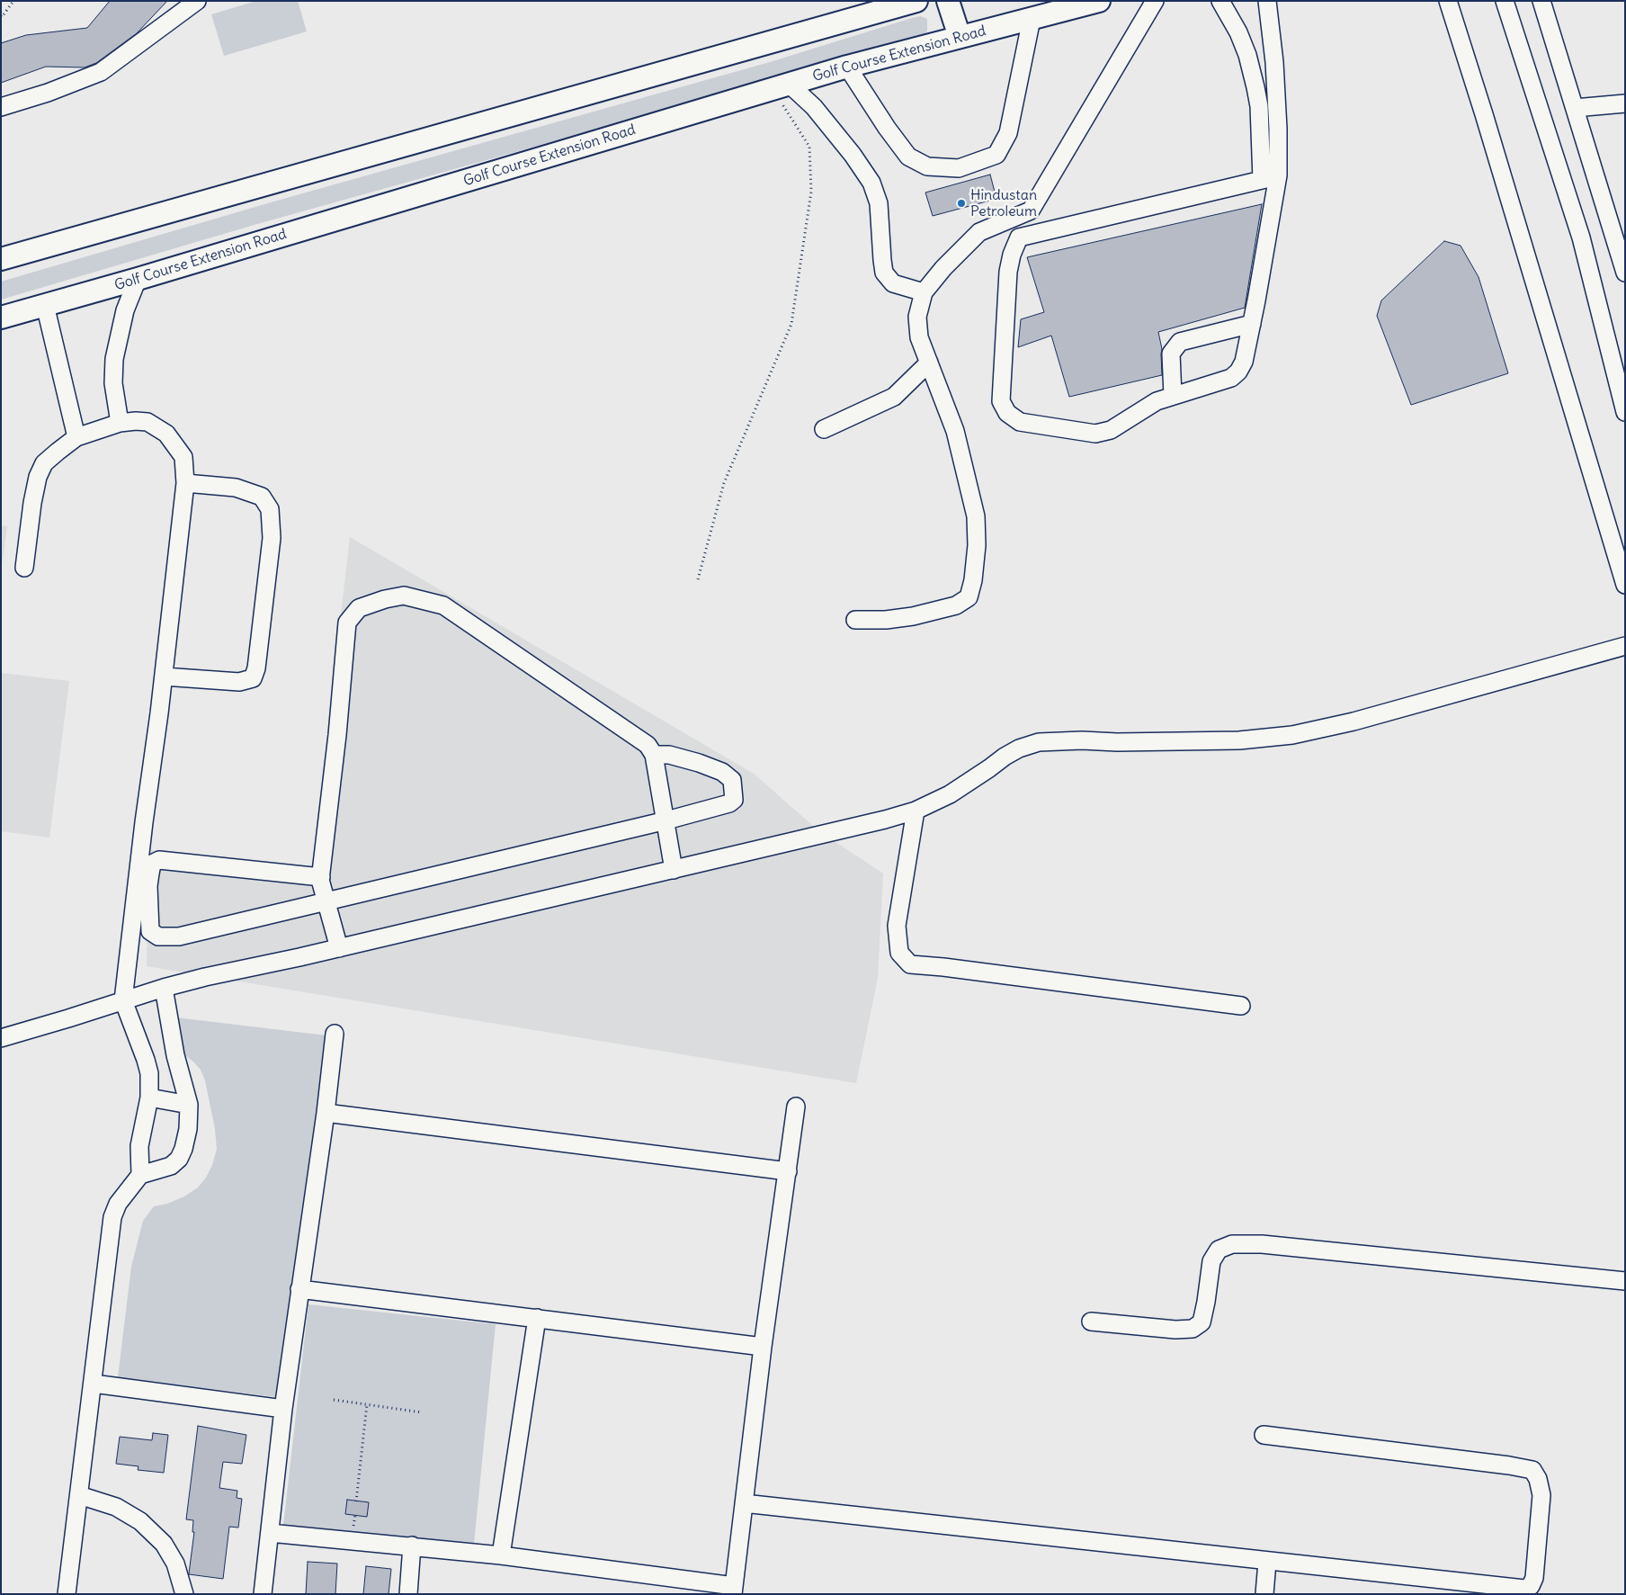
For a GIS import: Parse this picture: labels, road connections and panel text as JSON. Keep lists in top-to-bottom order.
{
  "streets": {
    "main road": ["Golf Course Extension Road"]
  },
  "places": ["Hindustan Petroleum"]
}
